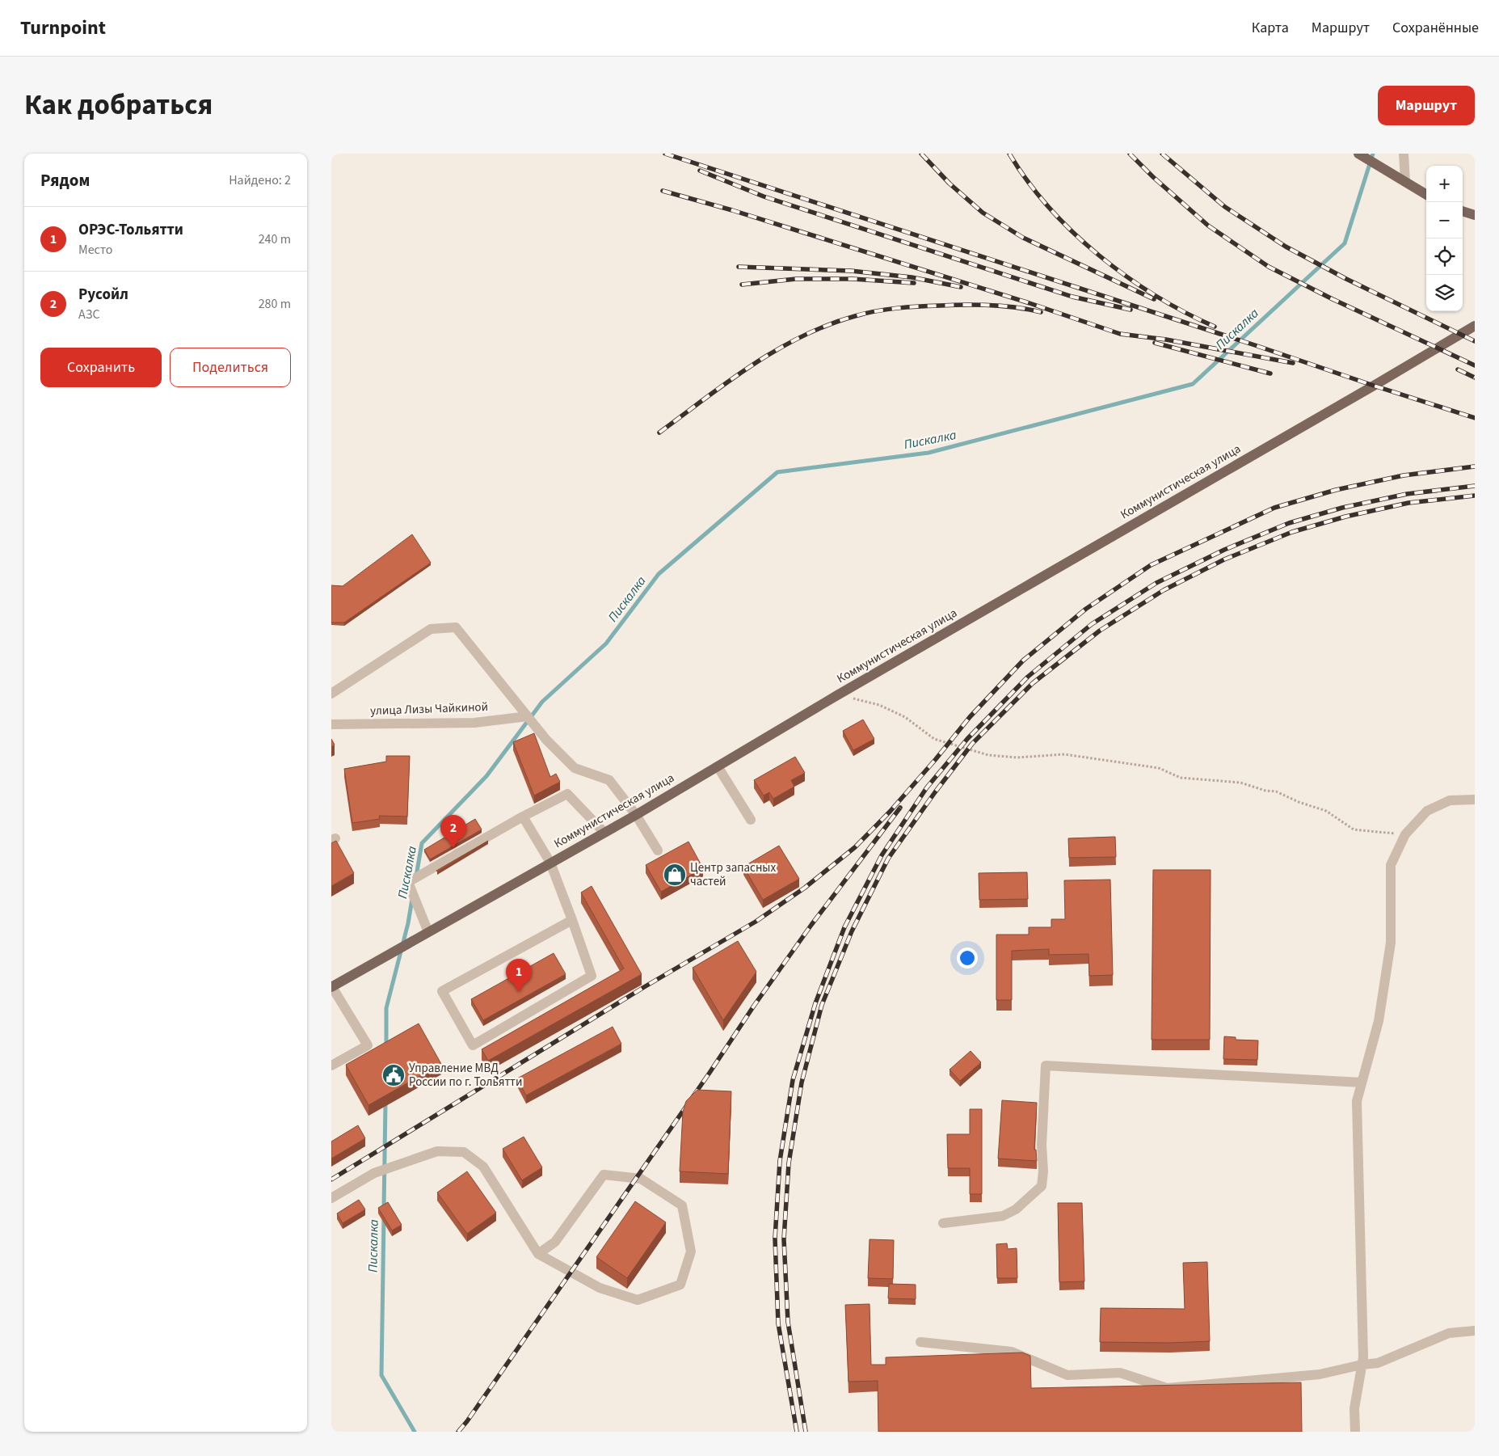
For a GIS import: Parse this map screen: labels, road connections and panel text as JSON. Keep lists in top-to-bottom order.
{
  "streets": {
    "main road": ["Коммунистическая улица"],
    "street": ["улица Лизы Чайкиной"]
  },
  "water": ["Пискалка"],
  "places": {
    "shop": ["Центр запасных частей"],
    "public building": ["Управление МВД России по г. Тольятти"]
  },
  "page": {
    "header": "Turnpoint",
    "nav": ["Карта", "Маршрут", "Сохранённые"],
    "title": "Как добраться",
    "buttons": [
      "Маршрут",
      ["Сохранить", "Поделиться"]
    ],
    "heading": ["Рядом", "Найдено: 2"],
    "map_buttons": ["+", "−"],
    "list": [
      {
        "mark": "1",
        "name": "ОРЭС-Тольятти",
        "note": "Место",
        "value": "240 m"
      },
      {
        "mark": "2",
        "name": "Русойл",
        "note": "АЗС",
        "value": "280 m"
      }
    ],
    "pins": ["2", "1"]
  }
}
